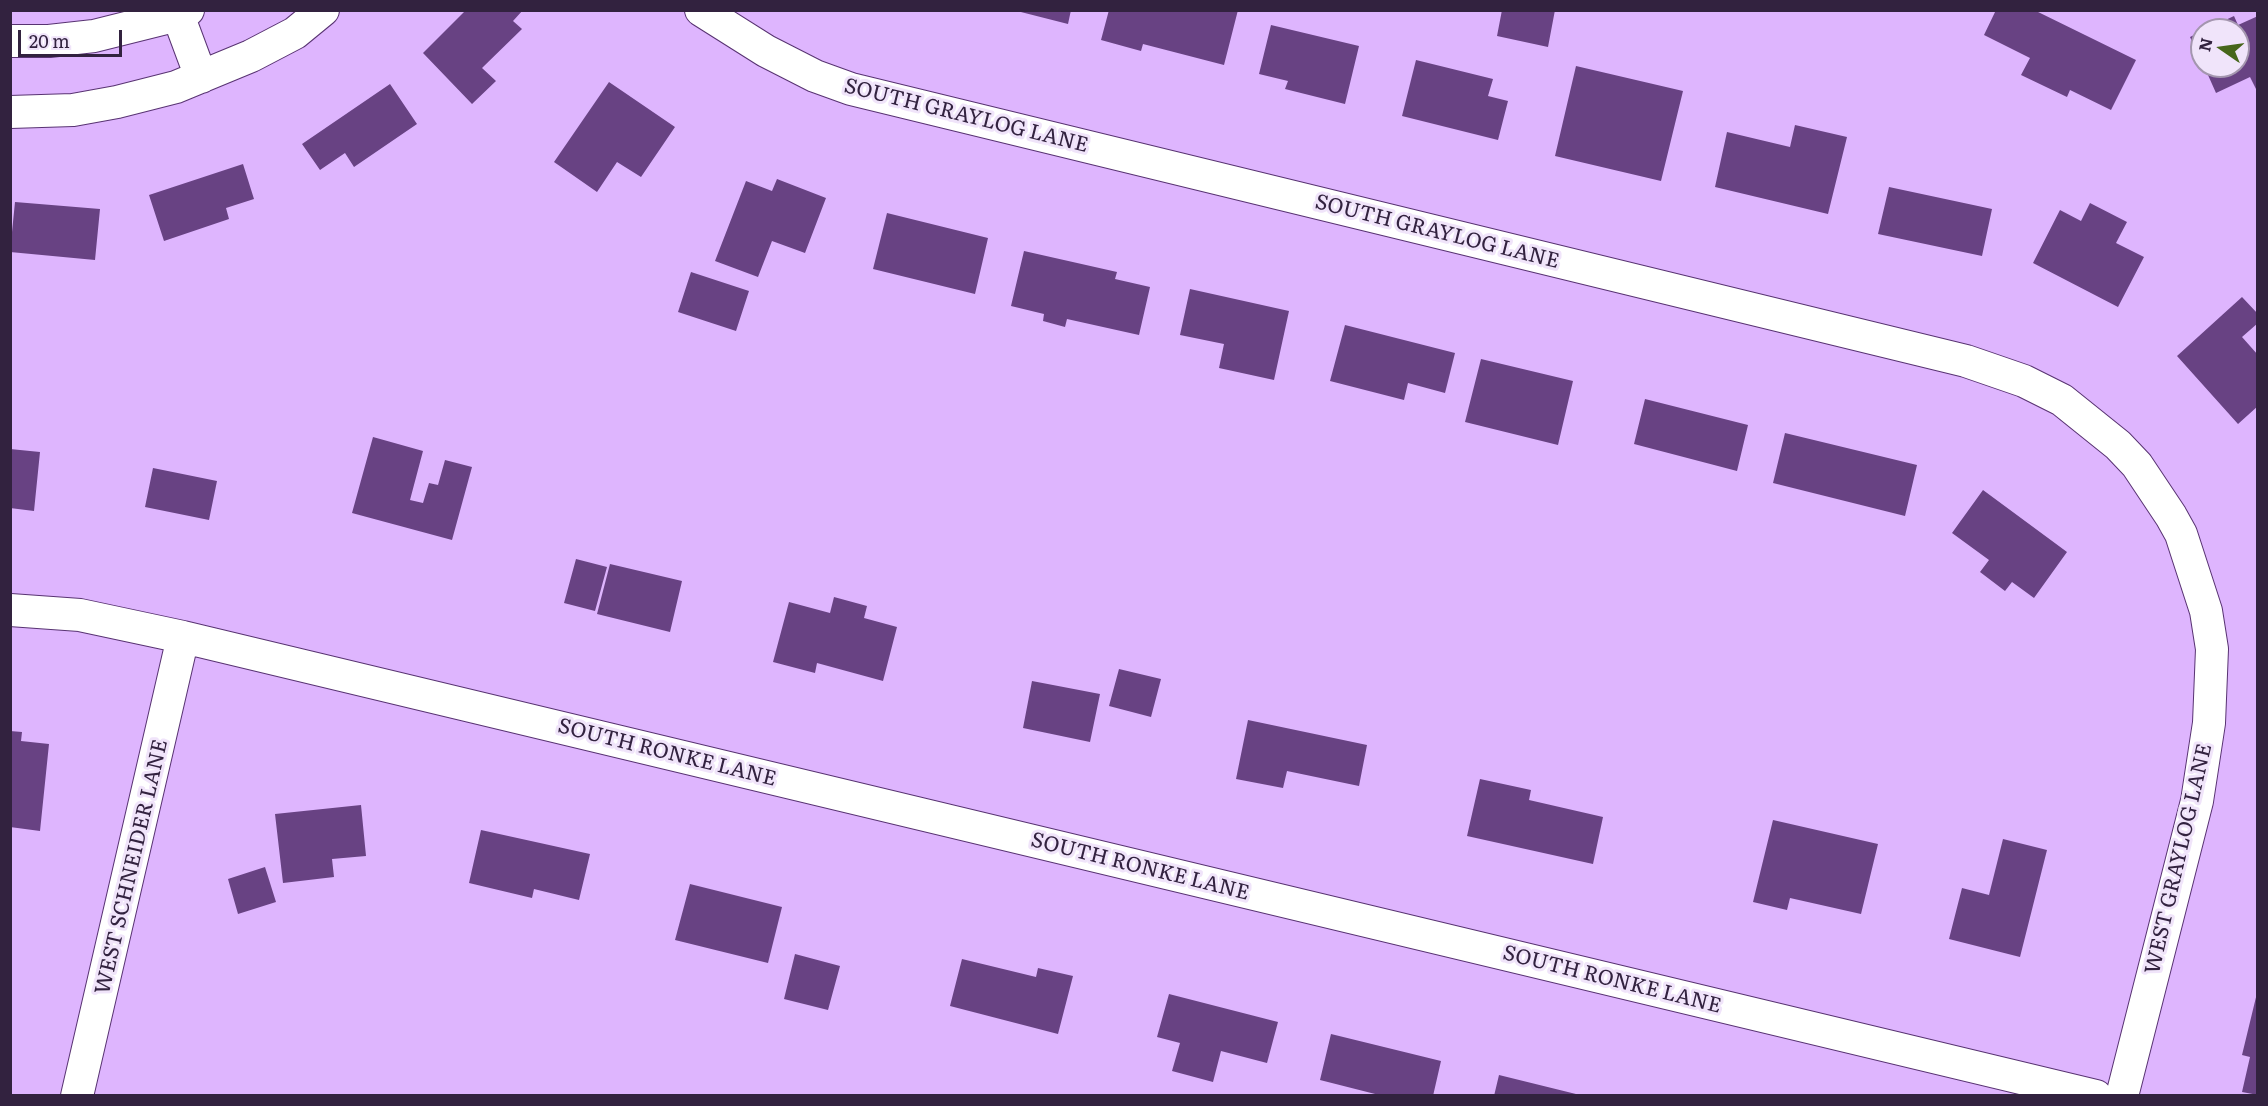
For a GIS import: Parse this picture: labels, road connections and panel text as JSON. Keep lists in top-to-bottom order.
{
  "streets": {
    "street": [
      "SOUTH GRAYLOG LANE",
      "SOUTH RONKE LANE",
      "WEST GRAYLOG LANE",
      "WEST SCHNEIDER LANE"
    ]
  },
  "crossings": [
    ["SOUTH GRAYLOG LANE", "WEST GRAYLOG LANE"],
    ["SOUTH RONKE LANE", "WEST SCHNEIDER LANE"]
  ],
  "scale_bar": "20 m",
  "north": "left"
}
